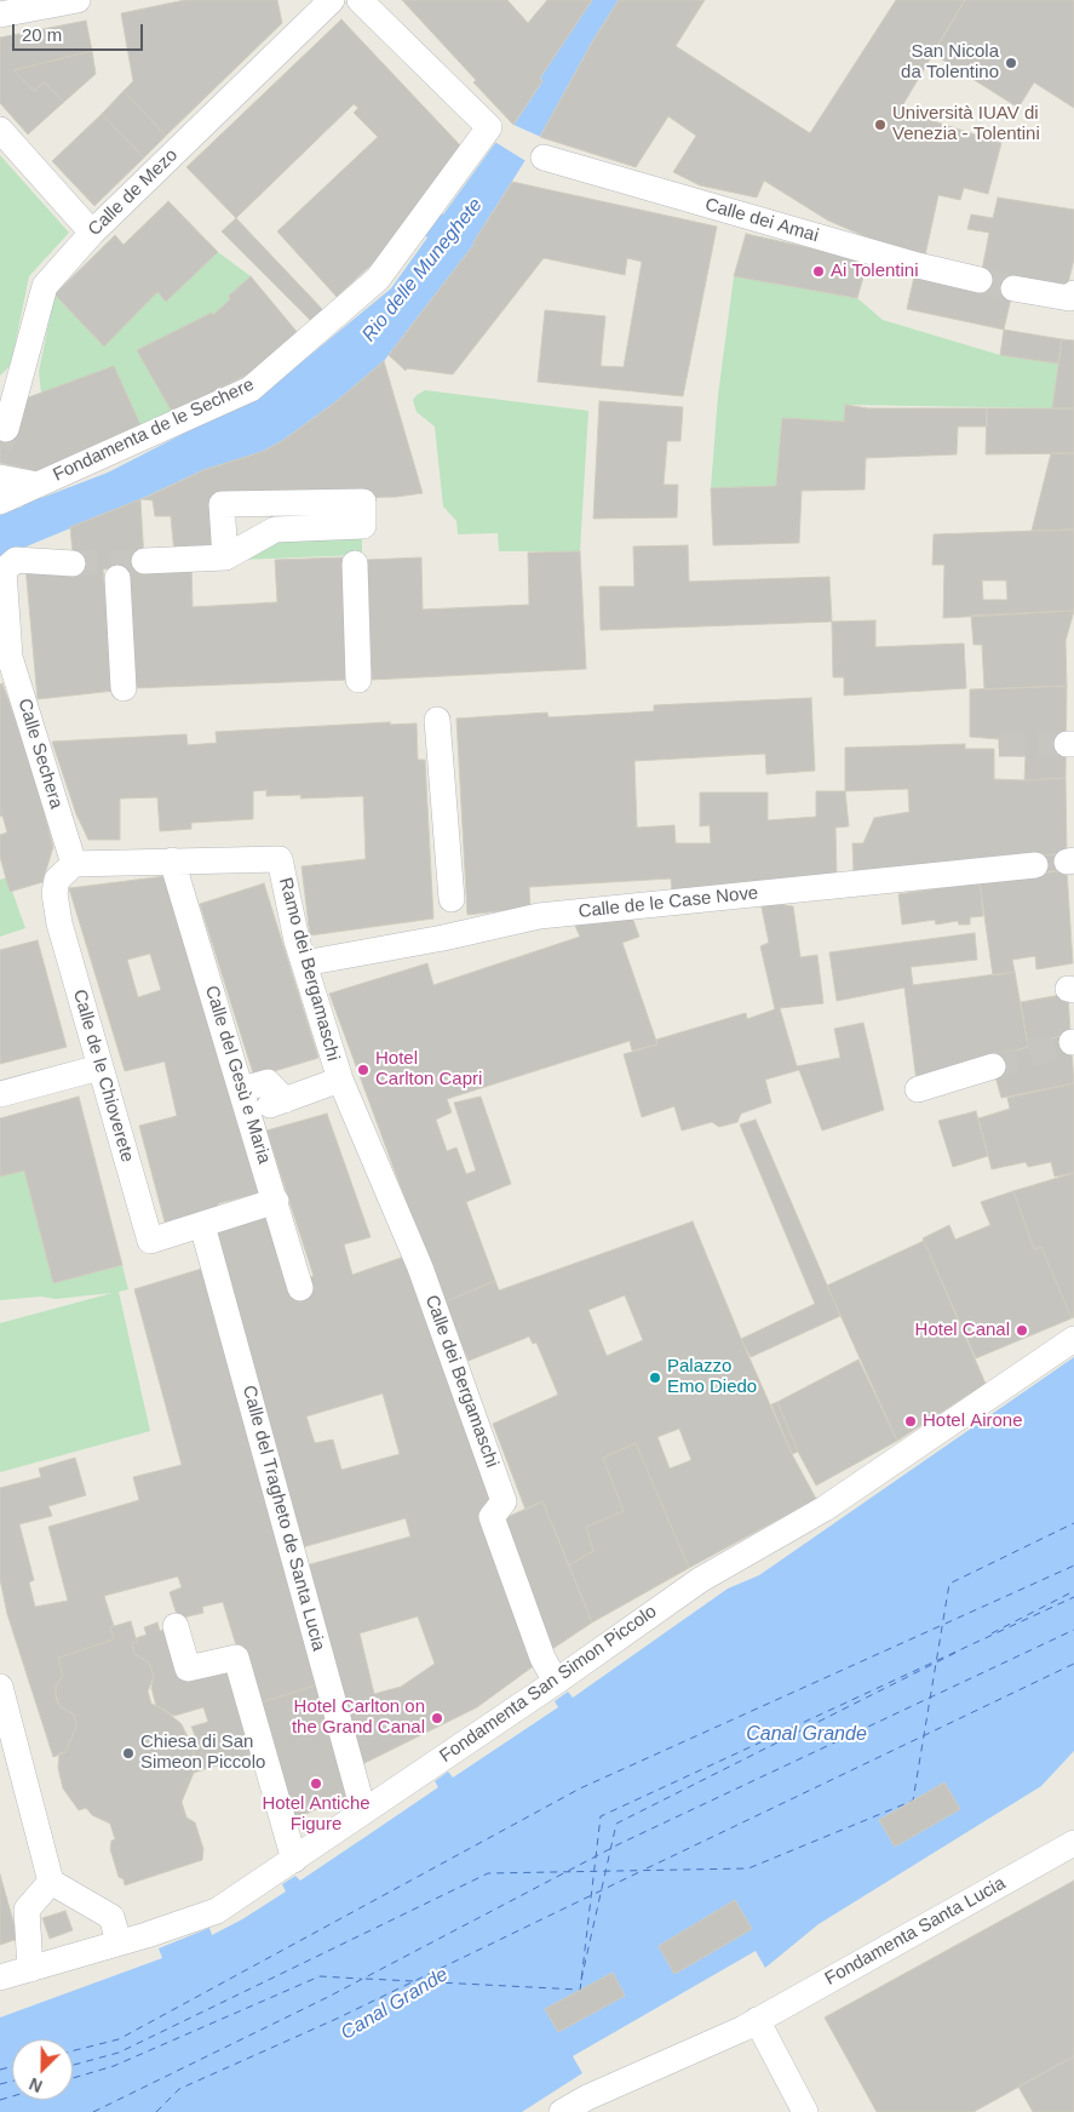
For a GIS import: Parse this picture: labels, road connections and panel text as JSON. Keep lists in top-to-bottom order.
{
  "streets": {
    "street": [
      "Calle de Mezo",
      "Calle dei Amai",
      "Fondamenta de le Sechere",
      "Calle Sechera",
      "Calle de le Case Nove",
      "Ramo dei Bergamaschi",
      "Calle del Gesù e Maria",
      "Calle de le Chioverete",
      "Calle dei Bergamaschi",
      "Calle del Tragheto de Santa Lucia",
      "Fondamenta San Simon Piccolo",
      "Fondamenta Santa Lucia"
    ]
  },
  "crossings": [
    ["Calle Sechera", "Calle de le Chioverete"],
    ["Calle de le Case Nove", "Ramo dei Bergamaschi"],
    ["Ramo dei Bergamaschi", "Calle del Gesù e Maria"],
    ["Ramo dei Bergamaschi", "Calle dei Bergamaschi"],
    ["Calle de le Chioverete", "Calle del Tragheto de Santa Lucia"],
    ["Calle dei Bergamaschi", "Fondamenta San Simon Piccolo"],
    ["Calle del Tragheto de Santa Lucia", "Fondamenta San Simon Piccolo"]
  ],
  "water": ["Rio delle Muneghete", "Canal Grande"],
  "places": [
    "San Nicola da Tolentino",
    "Università IUAV di Venezia - Tolentini",
    "Ai Tolentini",
    "Hotel Carlton Capri",
    "Hotel Canal",
    "Palazzo Emo Diedo",
    "Hotel Airone",
    "Hotel Carlton on the Grand Canal",
    "Chiesa di San Simeon Piccolo",
    "Hotel Antiche Figure"
  ],
  "scale_bar": "20 m",
  "north": "bottom left"
}
